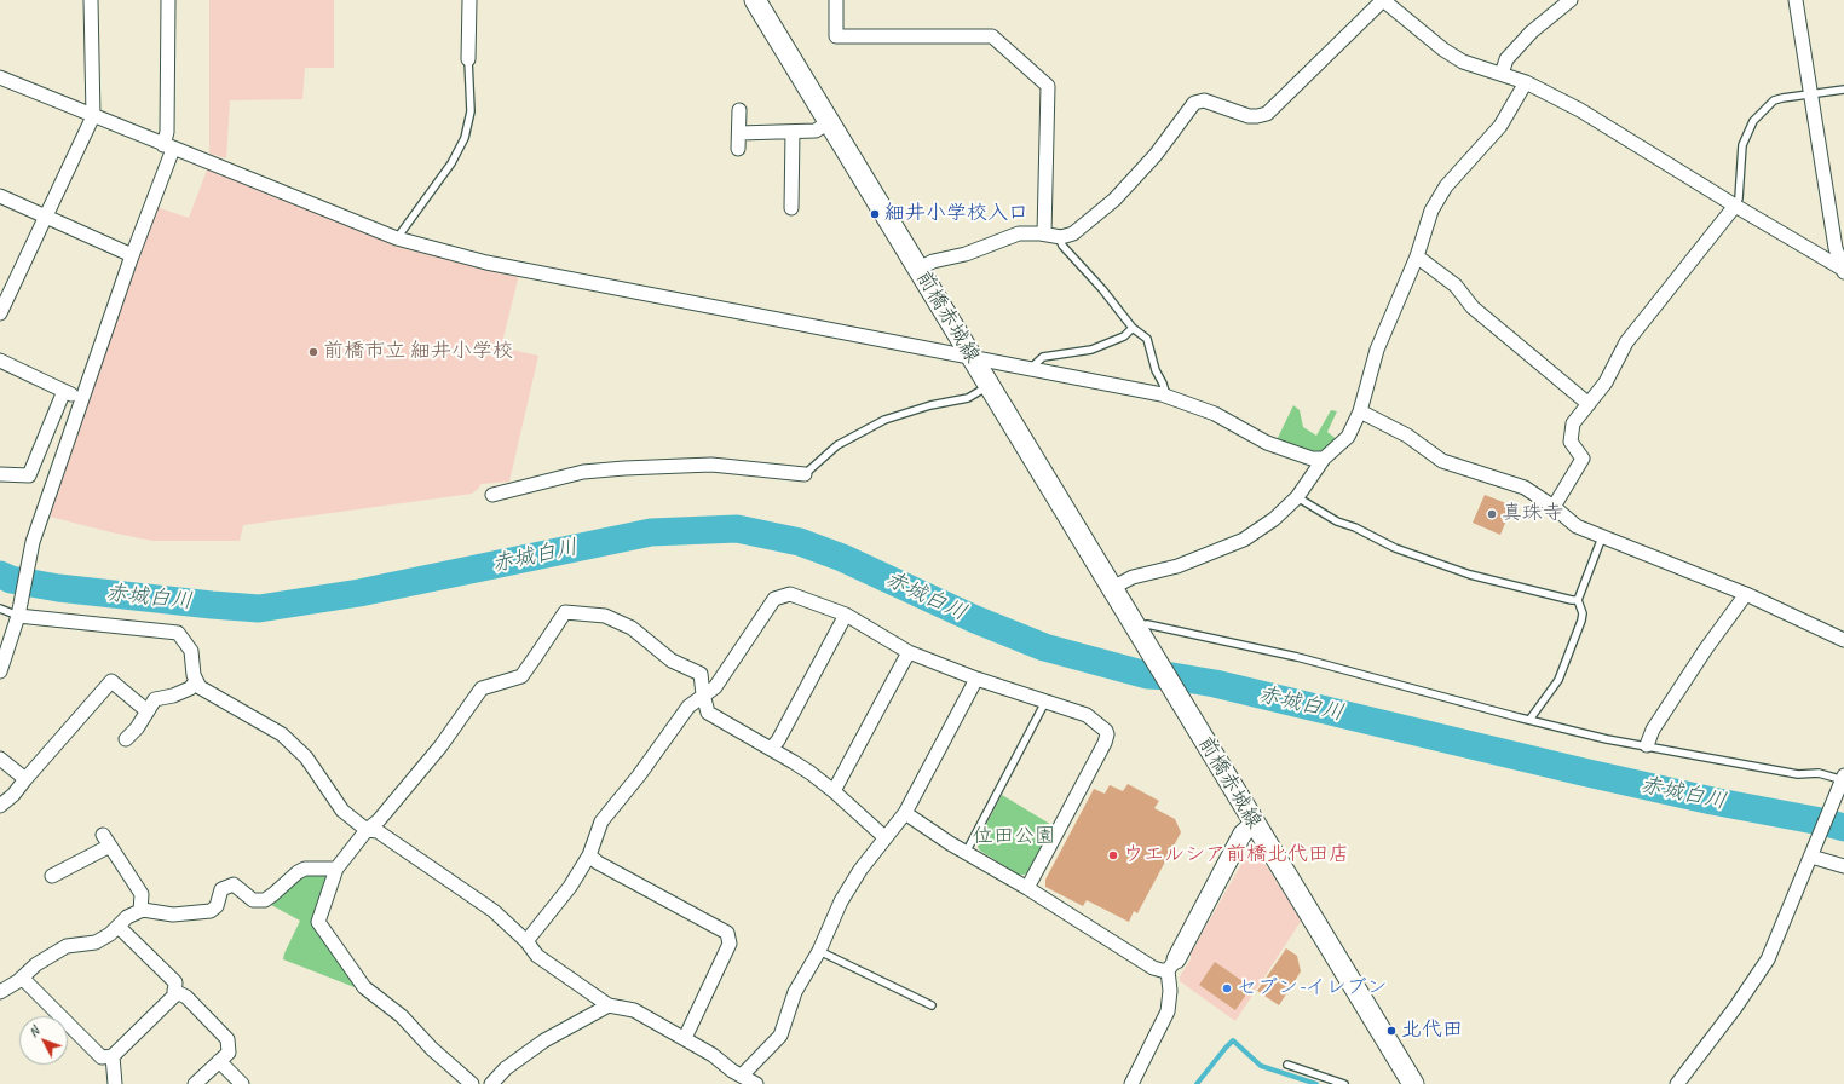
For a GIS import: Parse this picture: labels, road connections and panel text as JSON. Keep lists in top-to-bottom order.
{
  "streets": {
    "main road": ["前橋赤城線"]
  },
  "water": ["赤城白川"],
  "parks": ["位田公園"],
  "places": [
    "細井小学校入口",
    "前橋市立 細井小学校",
    "真珠寺",
    "ウエルシア前橋北代田店",
    "セブン-イレブン",
    "北代田"
  ],
  "north": "top left"
}
